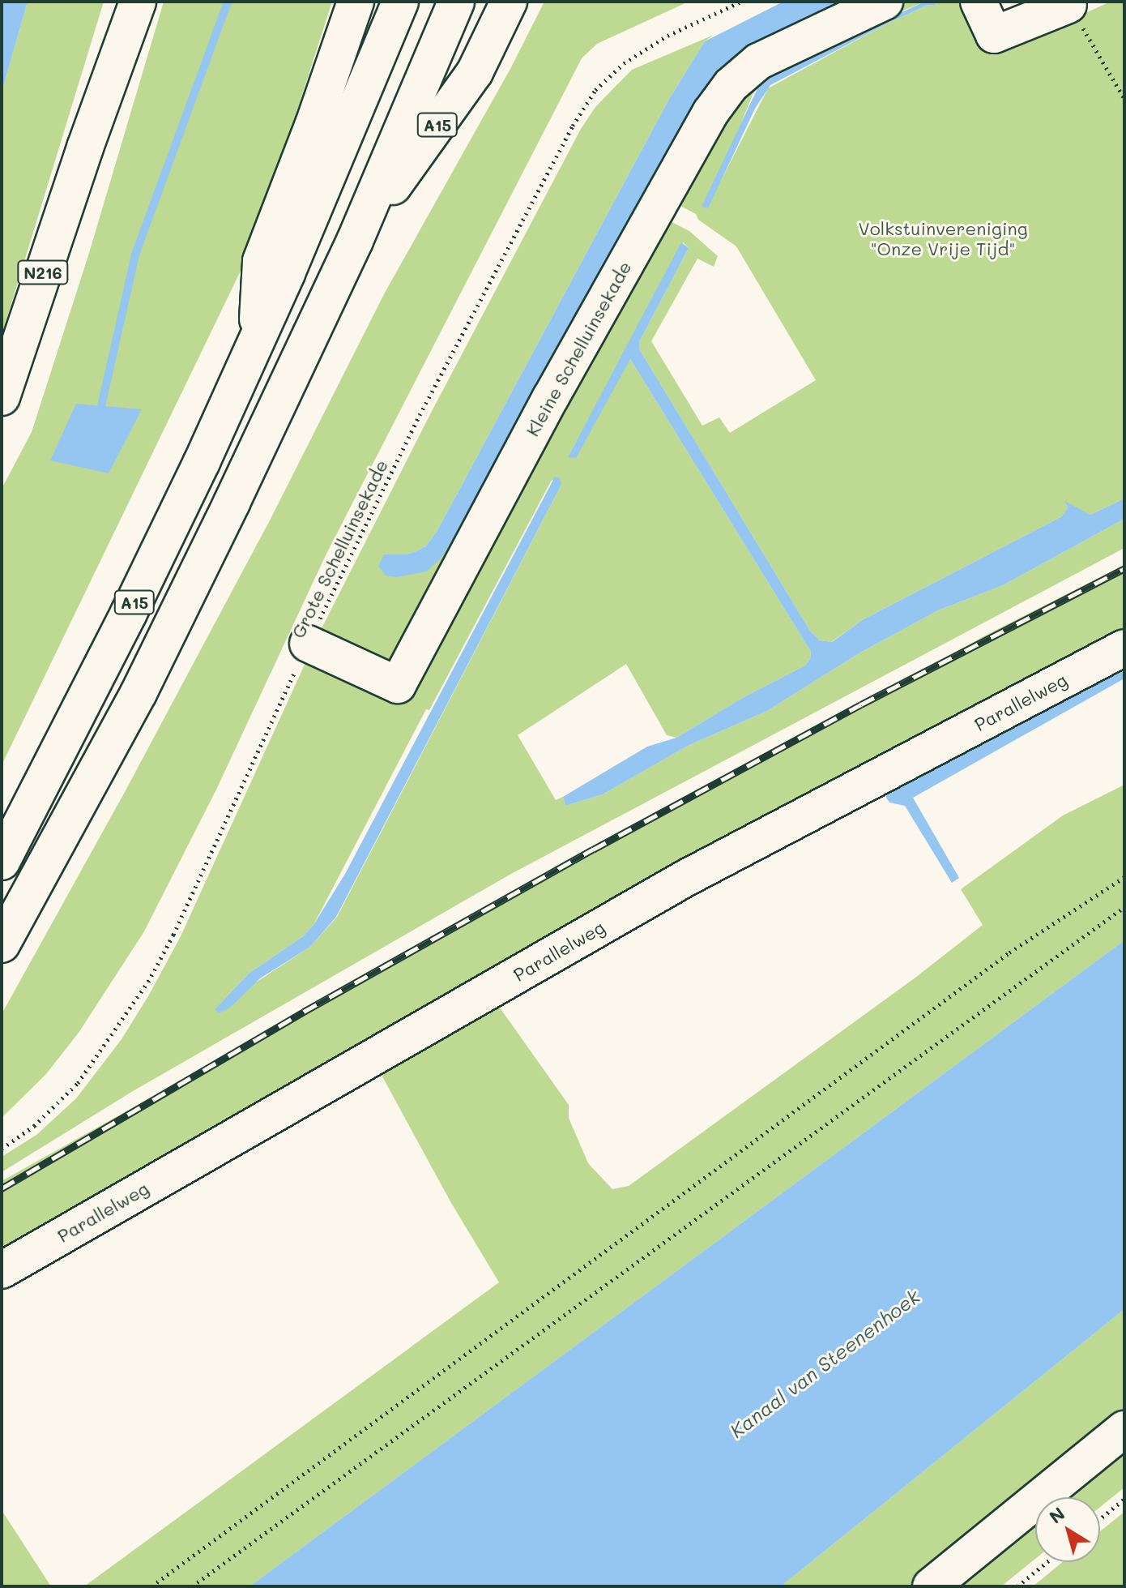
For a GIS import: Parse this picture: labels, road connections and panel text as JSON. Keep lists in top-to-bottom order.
{
  "streets": {
    "main road": [
      "A15",
      "N216",
      "Kleine Schelluinsekade",
      "Parallelweg"
    ],
    "path": ["Grote Schelluinsekade"]
  },
  "crossings": [
    ["Kleine Schelluinsekade", "Grote Schelluinsekade"]
  ],
  "water": ["Kanaal van Steenenhoek"],
  "parks": ["Volkstuinvereniging \"Onze Vrije Tijd\""],
  "north": "top left"
}
